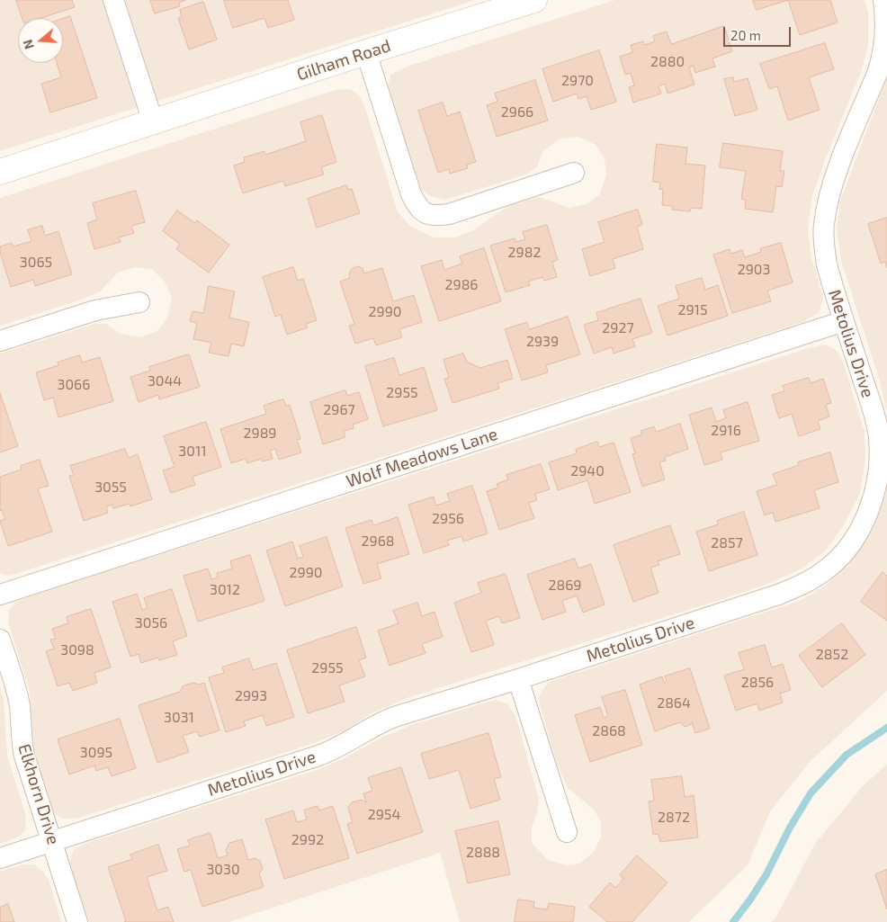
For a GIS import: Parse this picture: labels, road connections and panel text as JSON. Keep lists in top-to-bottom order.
{
  "streets": {
    "street": [
      "Gilham Road",
      "Metolius Drive",
      "Wolf Meadows Lane",
      "Elkhorn Drive"
    ]
  },
  "crossings": [
    ["Metolius Drive", "Wolf Meadows Lane"],
    ["Metolius Drive", "Elkhorn Drive"]
  ],
  "house_numbers": [
    "2880",
    "2970",
    "2966",
    "2982",
    "3065",
    "2903",
    "2986",
    "2915",
    "2990",
    "2927",
    "2939",
    "3044",
    "3066",
    "2955",
    "2967",
    "2916",
    "2989",
    "3011",
    "2940",
    "3055",
    "2956",
    "2968",
    "2857",
    "2990",
    "2869",
    "3012",
    "3056",
    "3098",
    "2852",
    "2955",
    "2856",
    "2993",
    "2864",
    "3031",
    "2868",
    "3095",
    "2954",
    "2872",
    "2992",
    "2888",
    "3030"
  ],
  "scale_bar": "20 m",
  "north": "left"
}
